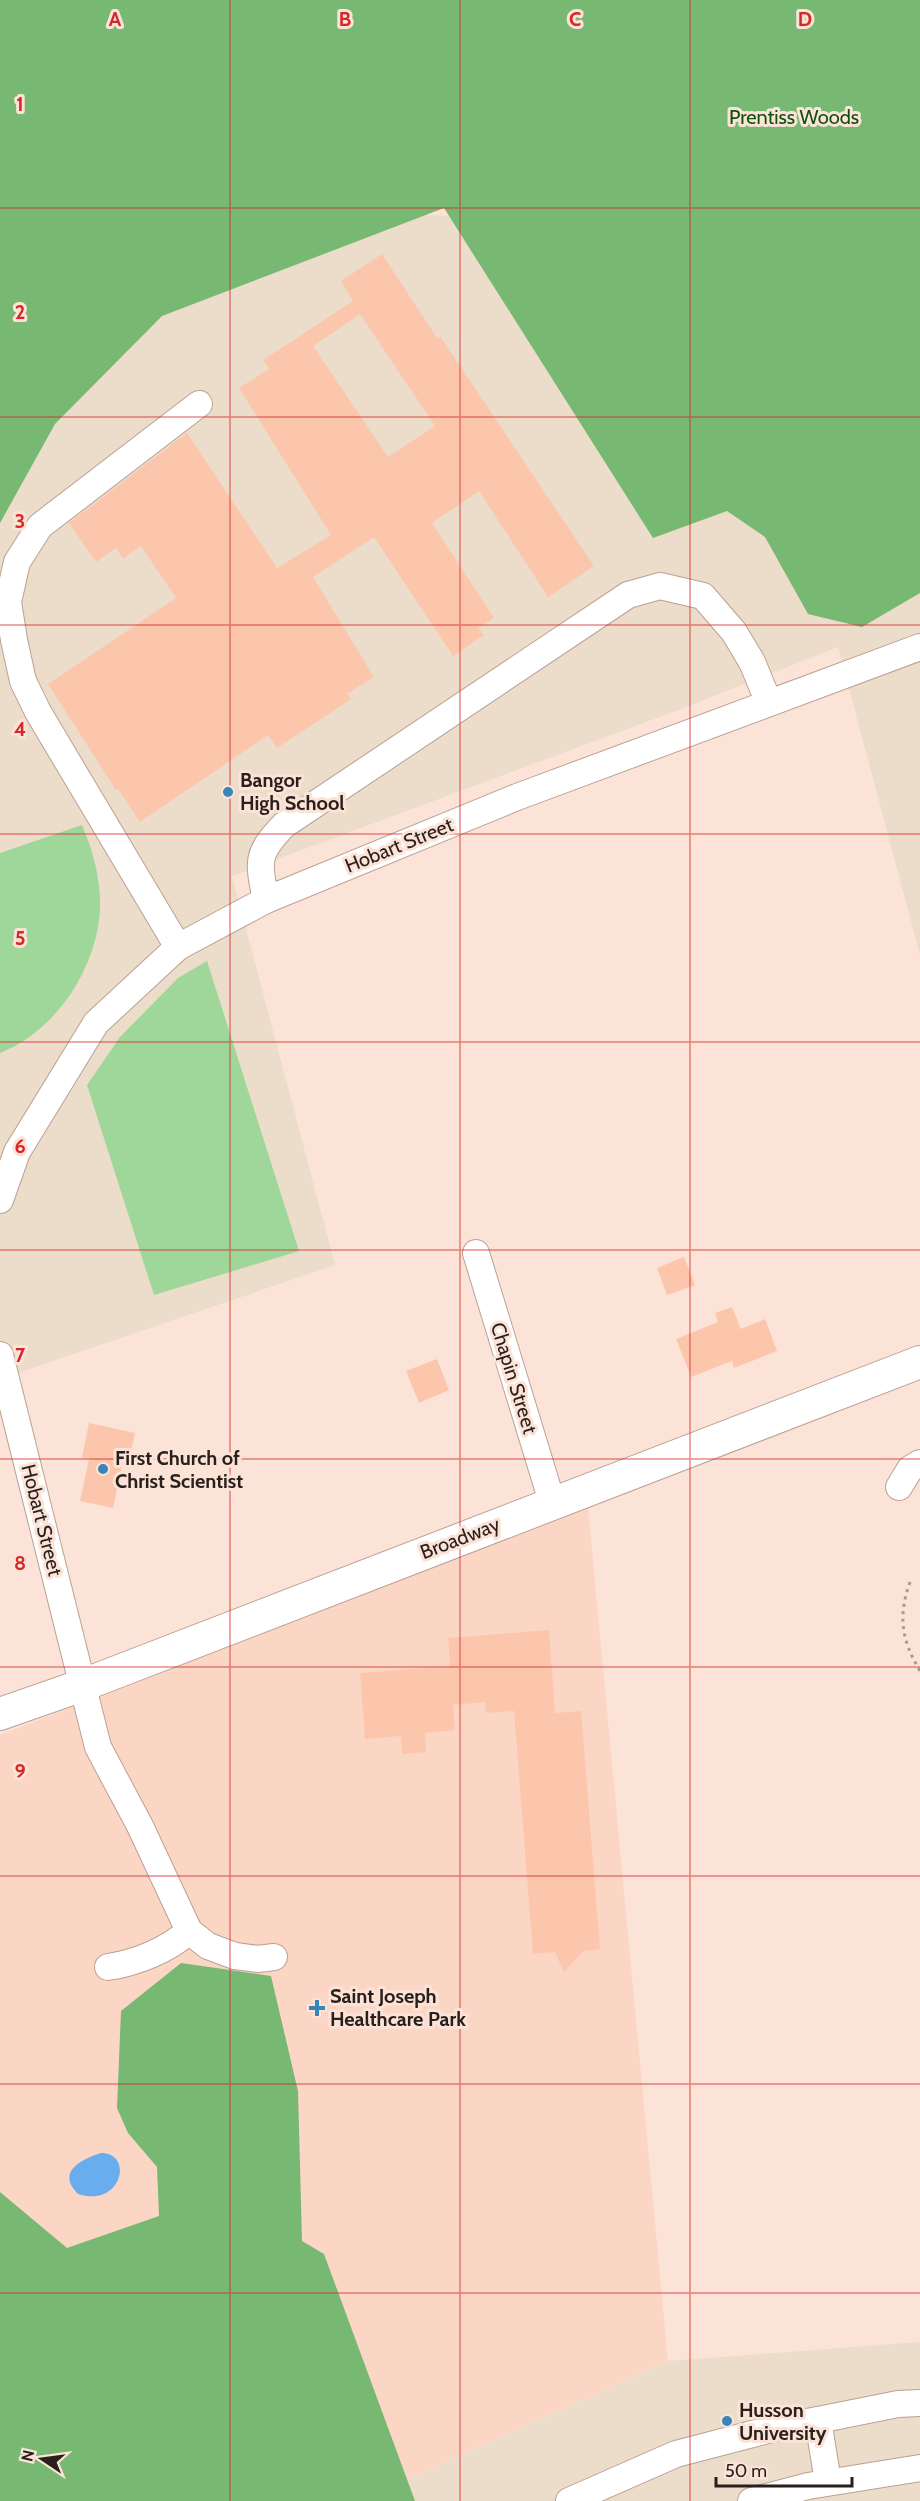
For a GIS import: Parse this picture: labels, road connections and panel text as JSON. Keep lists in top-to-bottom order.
{
  "streets": {
    "main road": ["Broadway"],
    "street": ["Hobart Street", "Chapin Street"]
  },
  "crossings": [
    ["Hobart Street", "Broadway"],
    ["Chapin Street", "Broadway"]
  ],
  "parks": ["Prentiss Woods"],
  "places": {
    "other": ["Bangor High School", "First Church of Christ Scientist", "Husson University"],
    "health": ["Saint Joseph Healthcare Park"]
  },
  "scale_bar": "50 m",
  "north": "left",
  "grid": {
    "columns": [
      "A",
      "B",
      "C",
      "D"
    ],
    "rows": [
      "1",
      "2",
      "3",
      "4",
      "5",
      "6",
      "7",
      "8",
      "9"
    ]
  }
}
